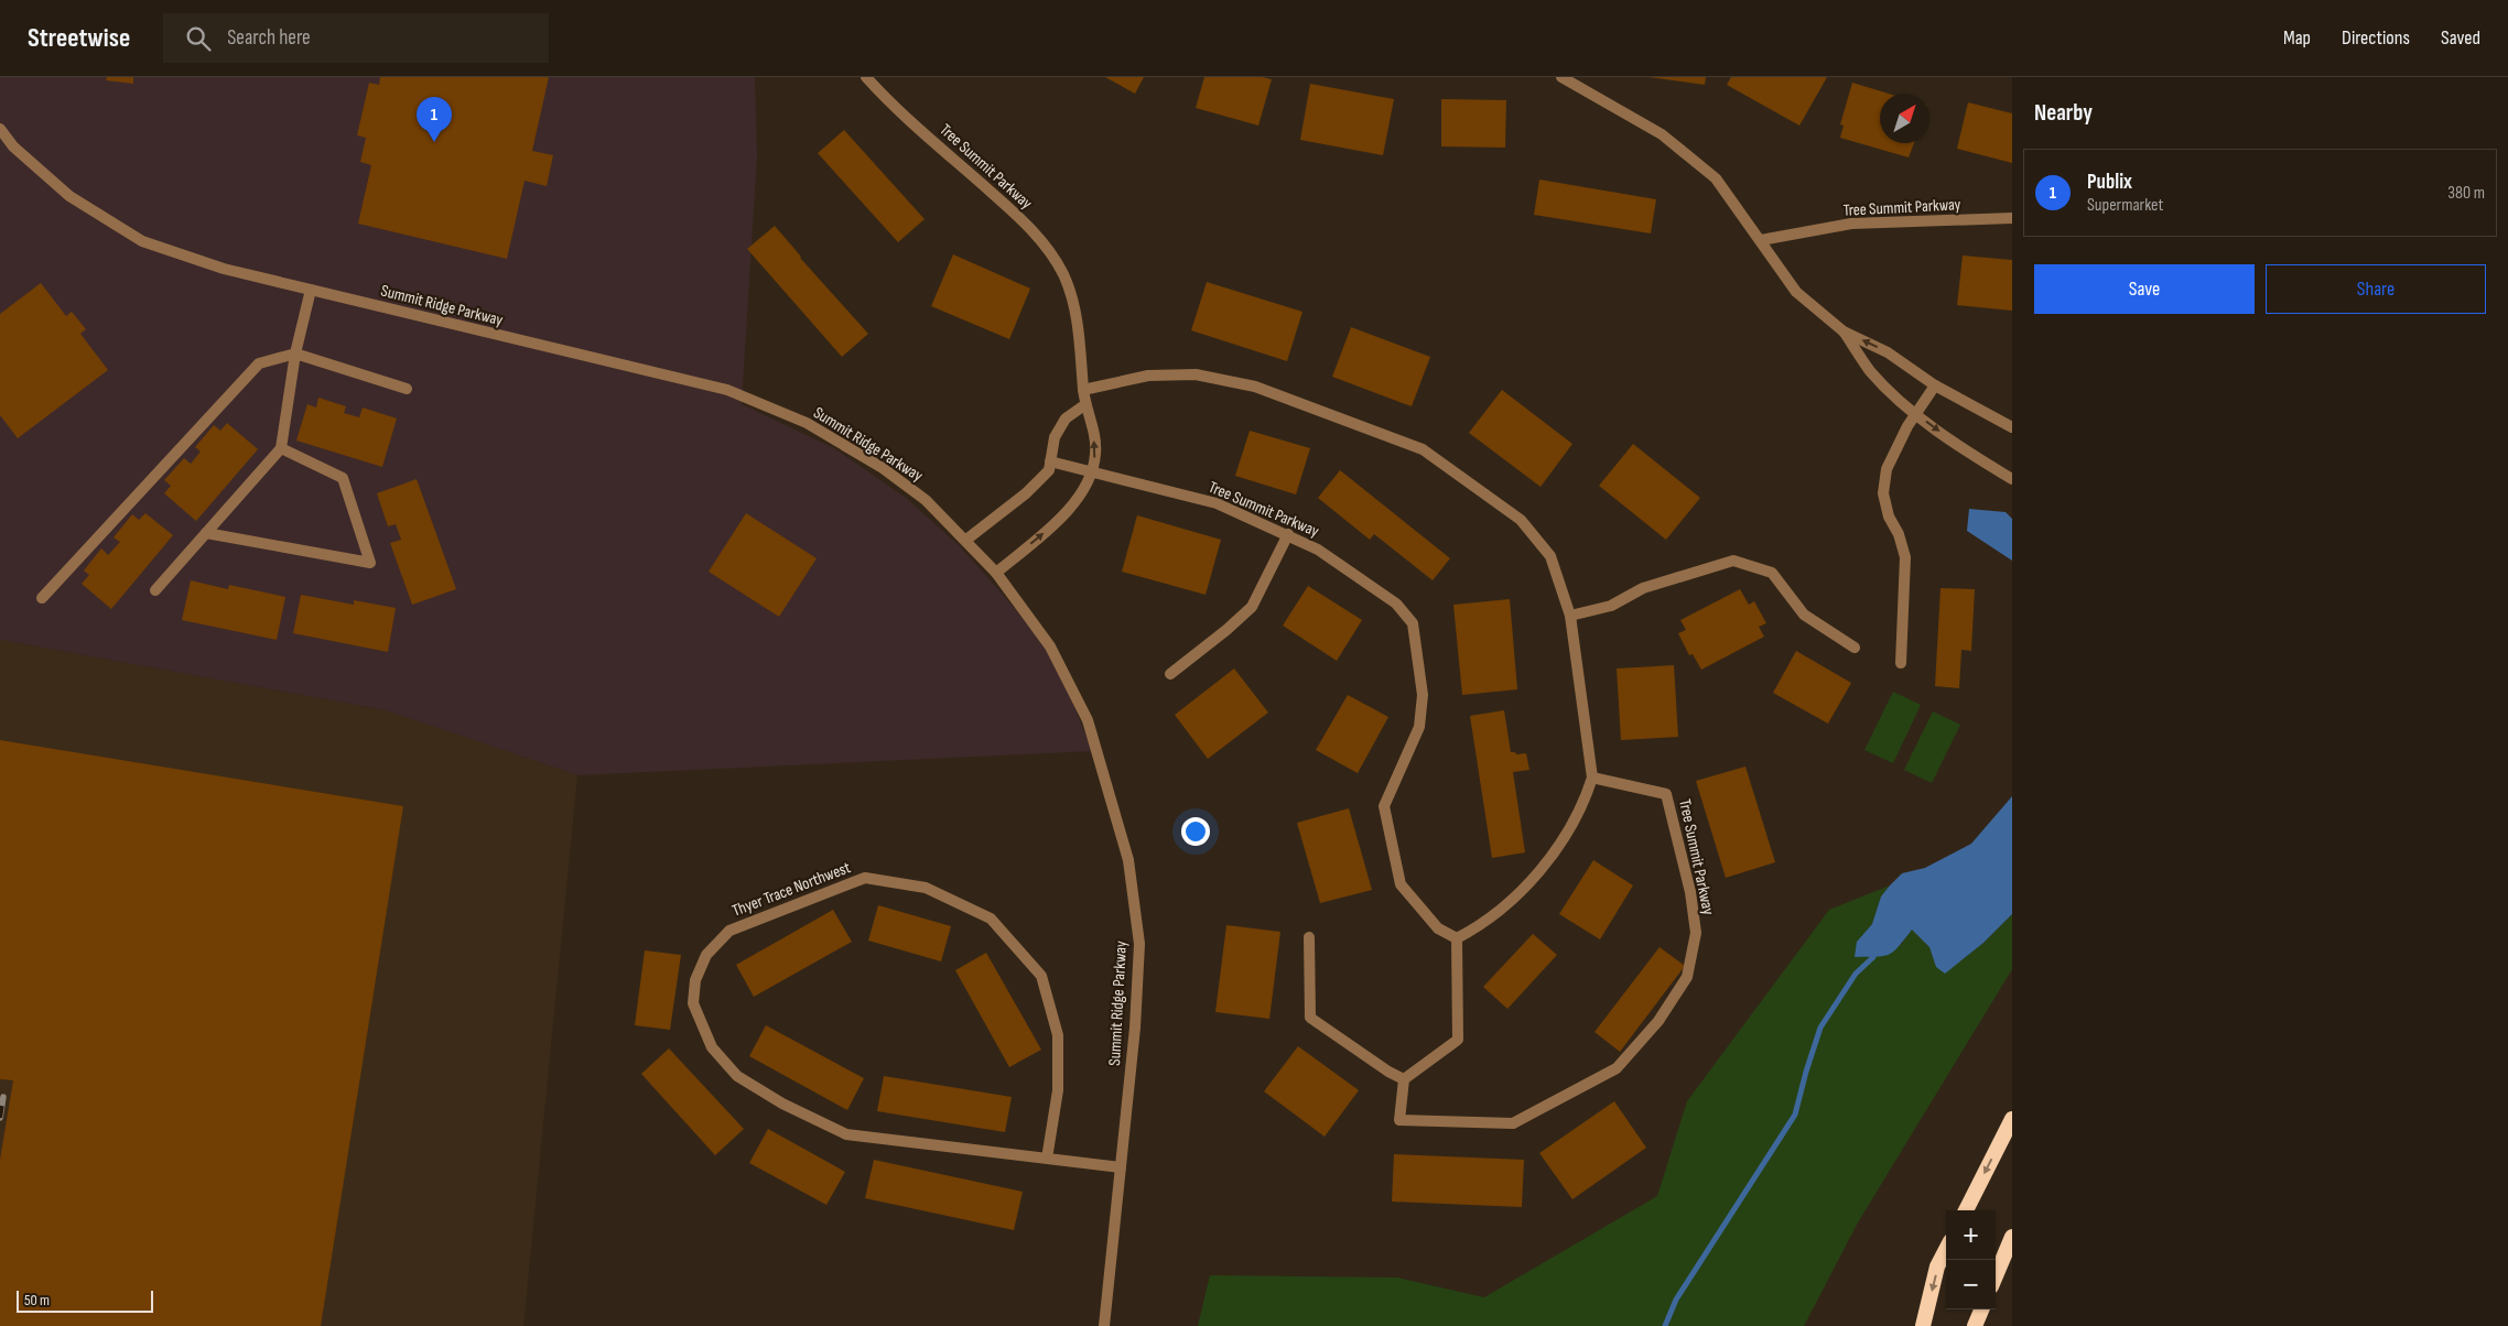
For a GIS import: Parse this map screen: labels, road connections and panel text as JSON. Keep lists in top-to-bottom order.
{
  "streets": {
    "street": ["Tree Summit Parkway", "Summit Ridge Parkway", "Thyer Trace Northwest"]
  },
  "crossings": [
    ["Tree Summit Parkway", "Summit Ridge Parkway"],
    ["Summit Ridge Parkway", "Thyer Trace Northwest"]
  ],
  "scale_bar": "50 m",
  "north": "top right",
  "page": {
    "header": "Streetwise",
    "search": "Search here",
    "nav": ["Map", "Directions", "Saved"],
    "heading": "Nearby",
    "pins": "1",
    "list": [
      {
        "mark": "1",
        "name": "Publix",
        "note": "Supermarket",
        "value": "380 m"
      }
    ],
    "buttons": ["Save", "Share"],
    "map_buttons": ["+", "−"],
    "scale": "50 m"
  }
}
